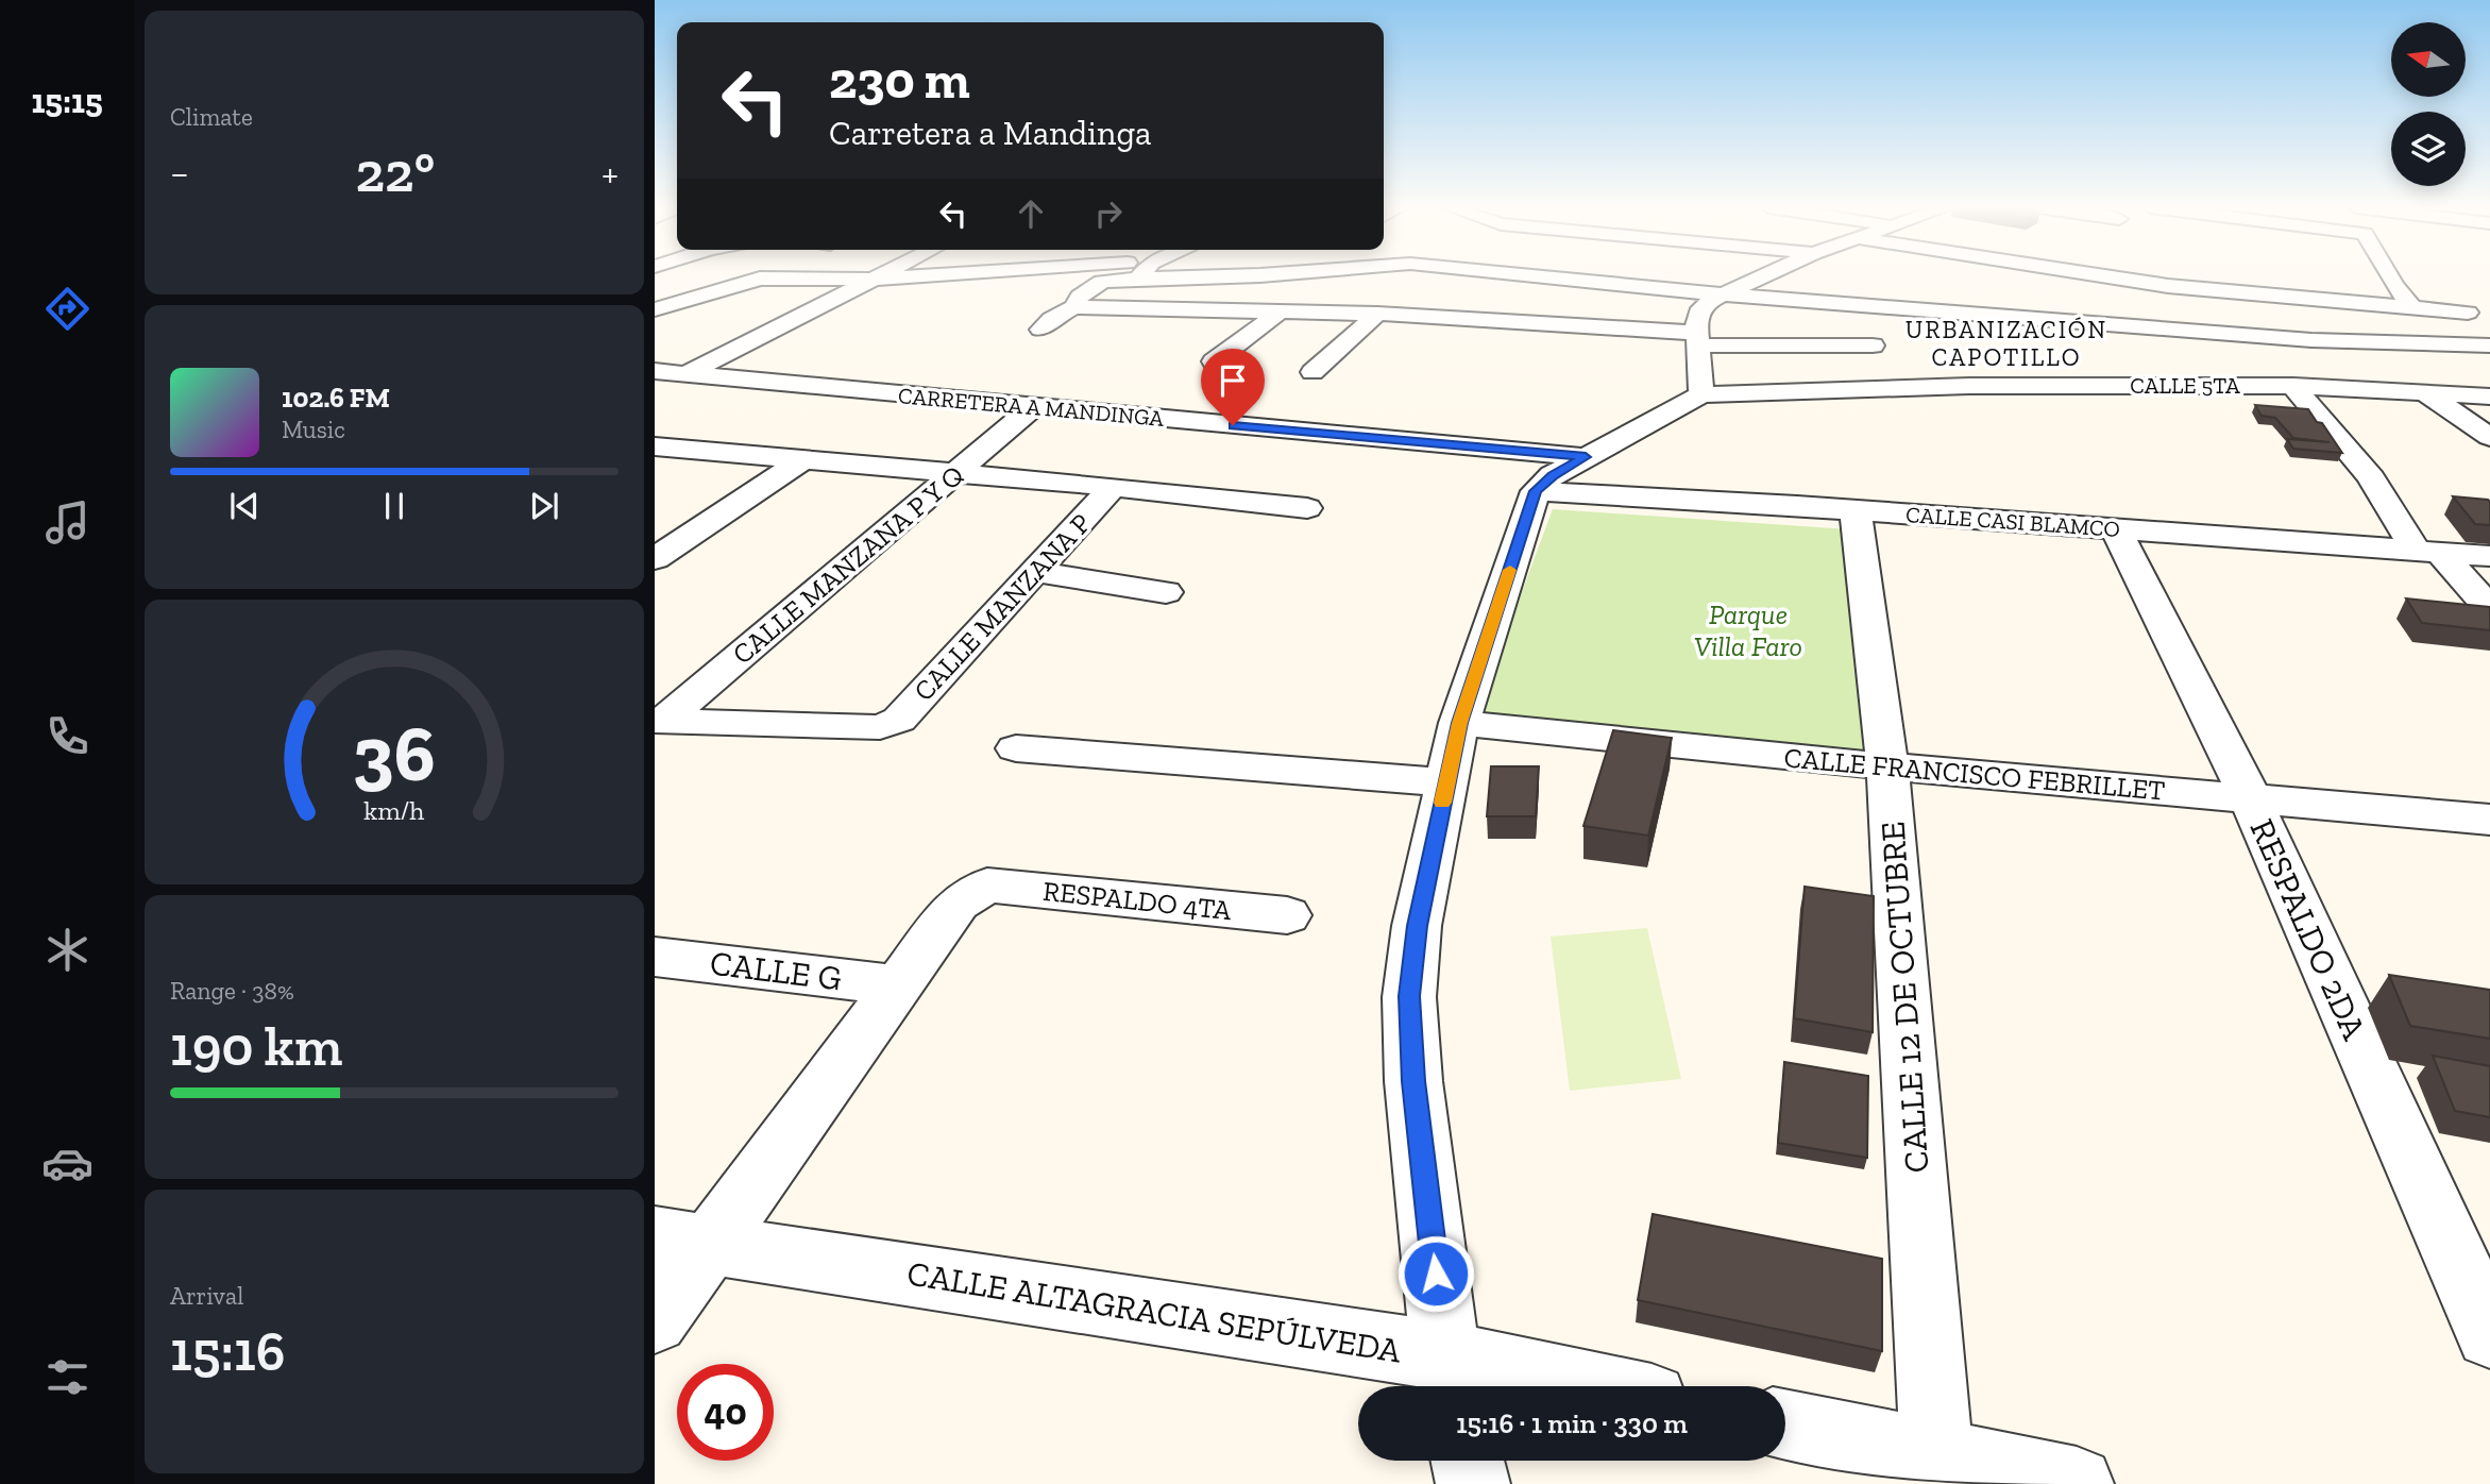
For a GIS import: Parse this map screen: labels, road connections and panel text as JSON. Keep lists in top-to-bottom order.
{
  "streets": {
    "street": [
      "CALLE 5TA",
      "CARRETERA A MANDINGA",
      "CALLE CASI BLAMCO",
      "CALLE MANZANA P Y Q",
      "CALLE MANZANA P",
      "CALLE FRANCISCO FEBRILLET",
      "RESPALDO 4TA",
      "RESPALDO 2DA",
      "CALLE G",
      "CALLE 12 DE OCTUBRE",
      "CALLE ALTAGRACIA SEPÚLVEDA"
    ]
  },
  "crossings": [
    ["CARRETERA A MANDINGA", "CALLE MANZANA P Y Q"],
    ["CALLE CASI BLAMCO", "RESPALDO 2DA"],
    ["CALLE CASI BLAMCO", "CALLE 12 DE OCTUBRE"],
    ["CALLE MANZANA P Y Q", "CALLE MANZANA P"],
    ["CALLE FRANCISCO FEBRILLET", "RESPALDO 2DA"],
    ["CALLE FRANCISCO FEBRILLET", "CALLE 12 DE OCTUBRE"],
    ["RESPALDO 4TA", "CALLE G"]
  ],
  "districts": ["URBANIZACIÓN CAPOTILLO"],
  "parks": ["Parque Villa Faro"],
  "north": "left",
  "page": {
    "tabs": "15:15",
    "tile": [
      "Climate",
      ["Range · 38%", "190 km"],
      ["Arrival", "15:16"]
    ],
    "turn": ["230 m", "Carretera a Mandinga"],
    "heat": ["−", "22°", "+"],
    "song": ["102.6 FM", "Music"],
    "limit": "40",
    "trip": "15:16 · 1 min · 330 m",
    "gauge": ["36", "km/h"]
  }
}
